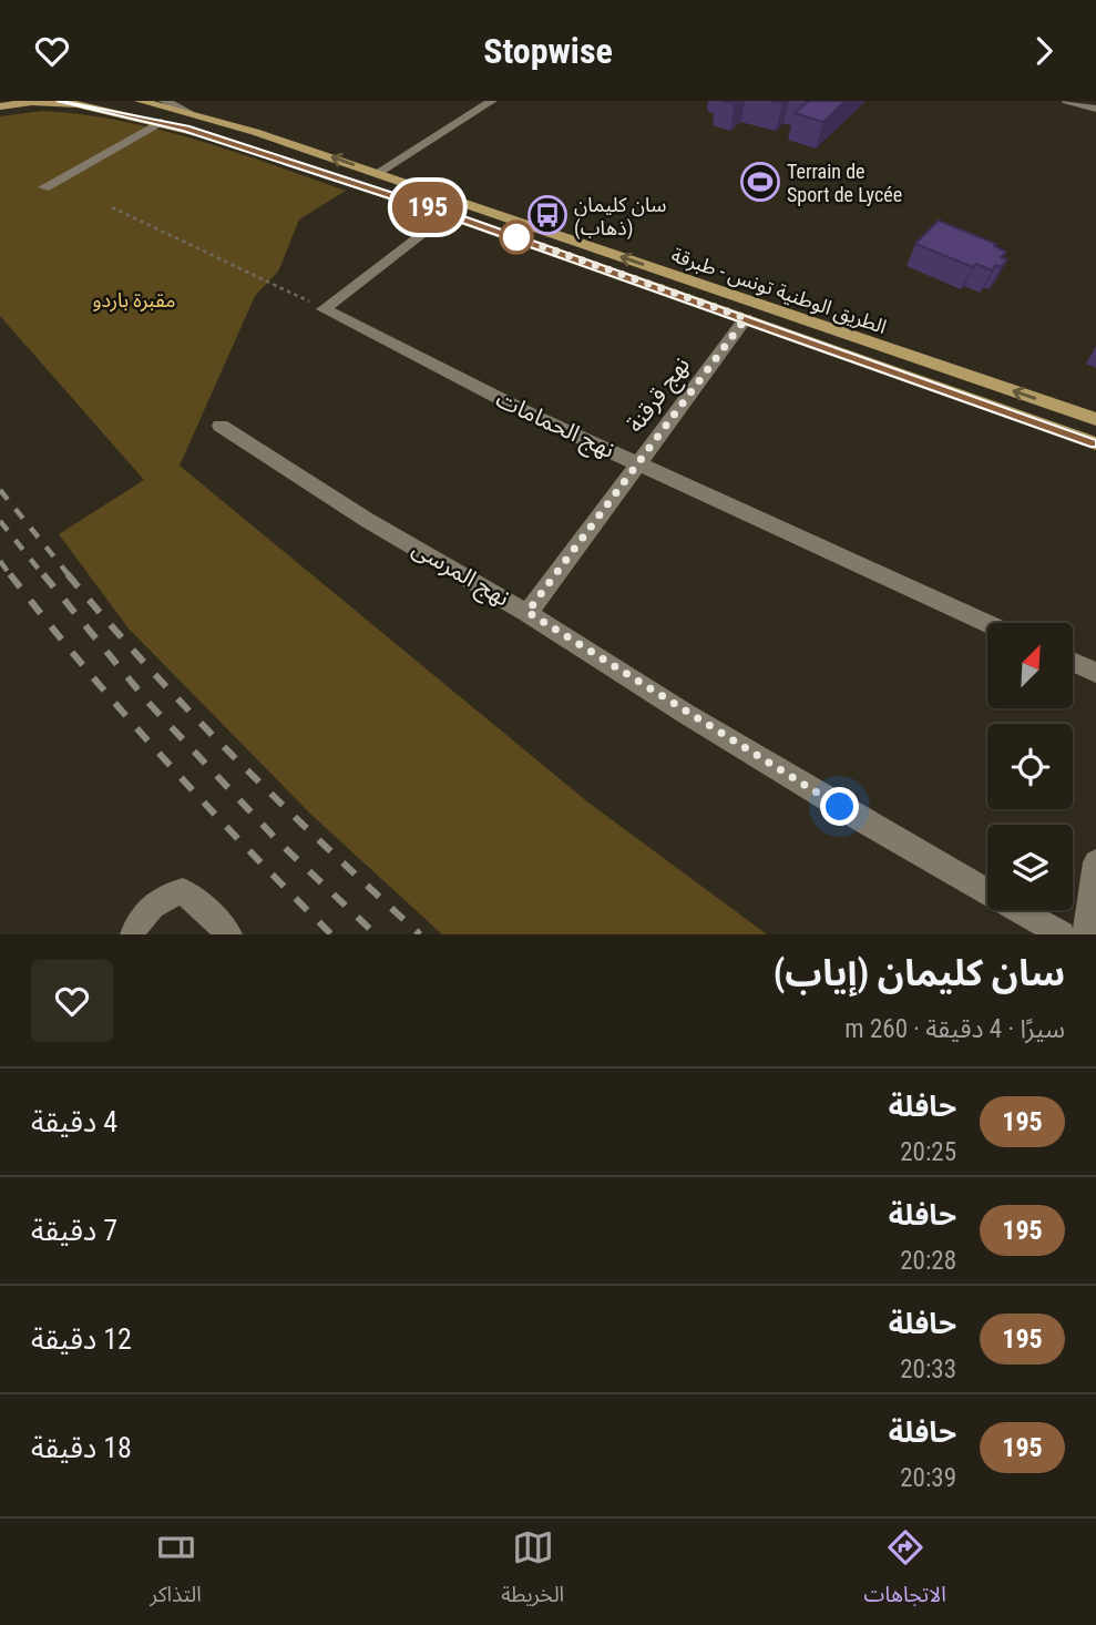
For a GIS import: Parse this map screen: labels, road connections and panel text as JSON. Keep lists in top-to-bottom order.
{
  "streets": {
    "main road": ["الطريق الوطنية تونس - طبرقة"],
    "street": ["نهج قرقنة", "نهج الحمامات", "نهج المرسى"]
  },
  "crossings": [
    ["الطريق الوطنية تونس - طبرقة", "نهج قرقنة"],
    ["نهج قرقنة", "نهج الحمامات"],
    ["نهج قرقنة", "نهج المرسى"]
  ],
  "parks": ["مقبرة باردو"],
  "places": {
    "sports": ["Terrain de Sport de Lycée"],
    "bus stop": ["سان كليمان (ذهاب)"]
  },
  "lines": ["bus line 195"],
  "north": "top right",
  "page": {
    "header": "Stopwise",
    "on_map": "195",
    "heading": ["سان كليمان (إياب)", "سيرًا · 4 دقيقة · 260 m"],
    "list": [
      {
        "mark": "195",
        "name": "حافلة",
        "note": "20:25",
        "value": "4 دقيقة"
      },
      {
        "mark": "195",
        "name": "حافلة",
        "note": "20:28",
        "value": "7 دقيقة"
      },
      {
        "mark": "195",
        "name": "حافلة",
        "note": "20:33",
        "value": "12 دقيقة"
      },
      {
        "mark": "195",
        "name": "حافلة",
        "note": "20:39",
        "value": "18 دقيقة"
      }
    ],
    "tabs": ["الاتجاهات", "الخريطة", "التذاكر"]
  }
}
